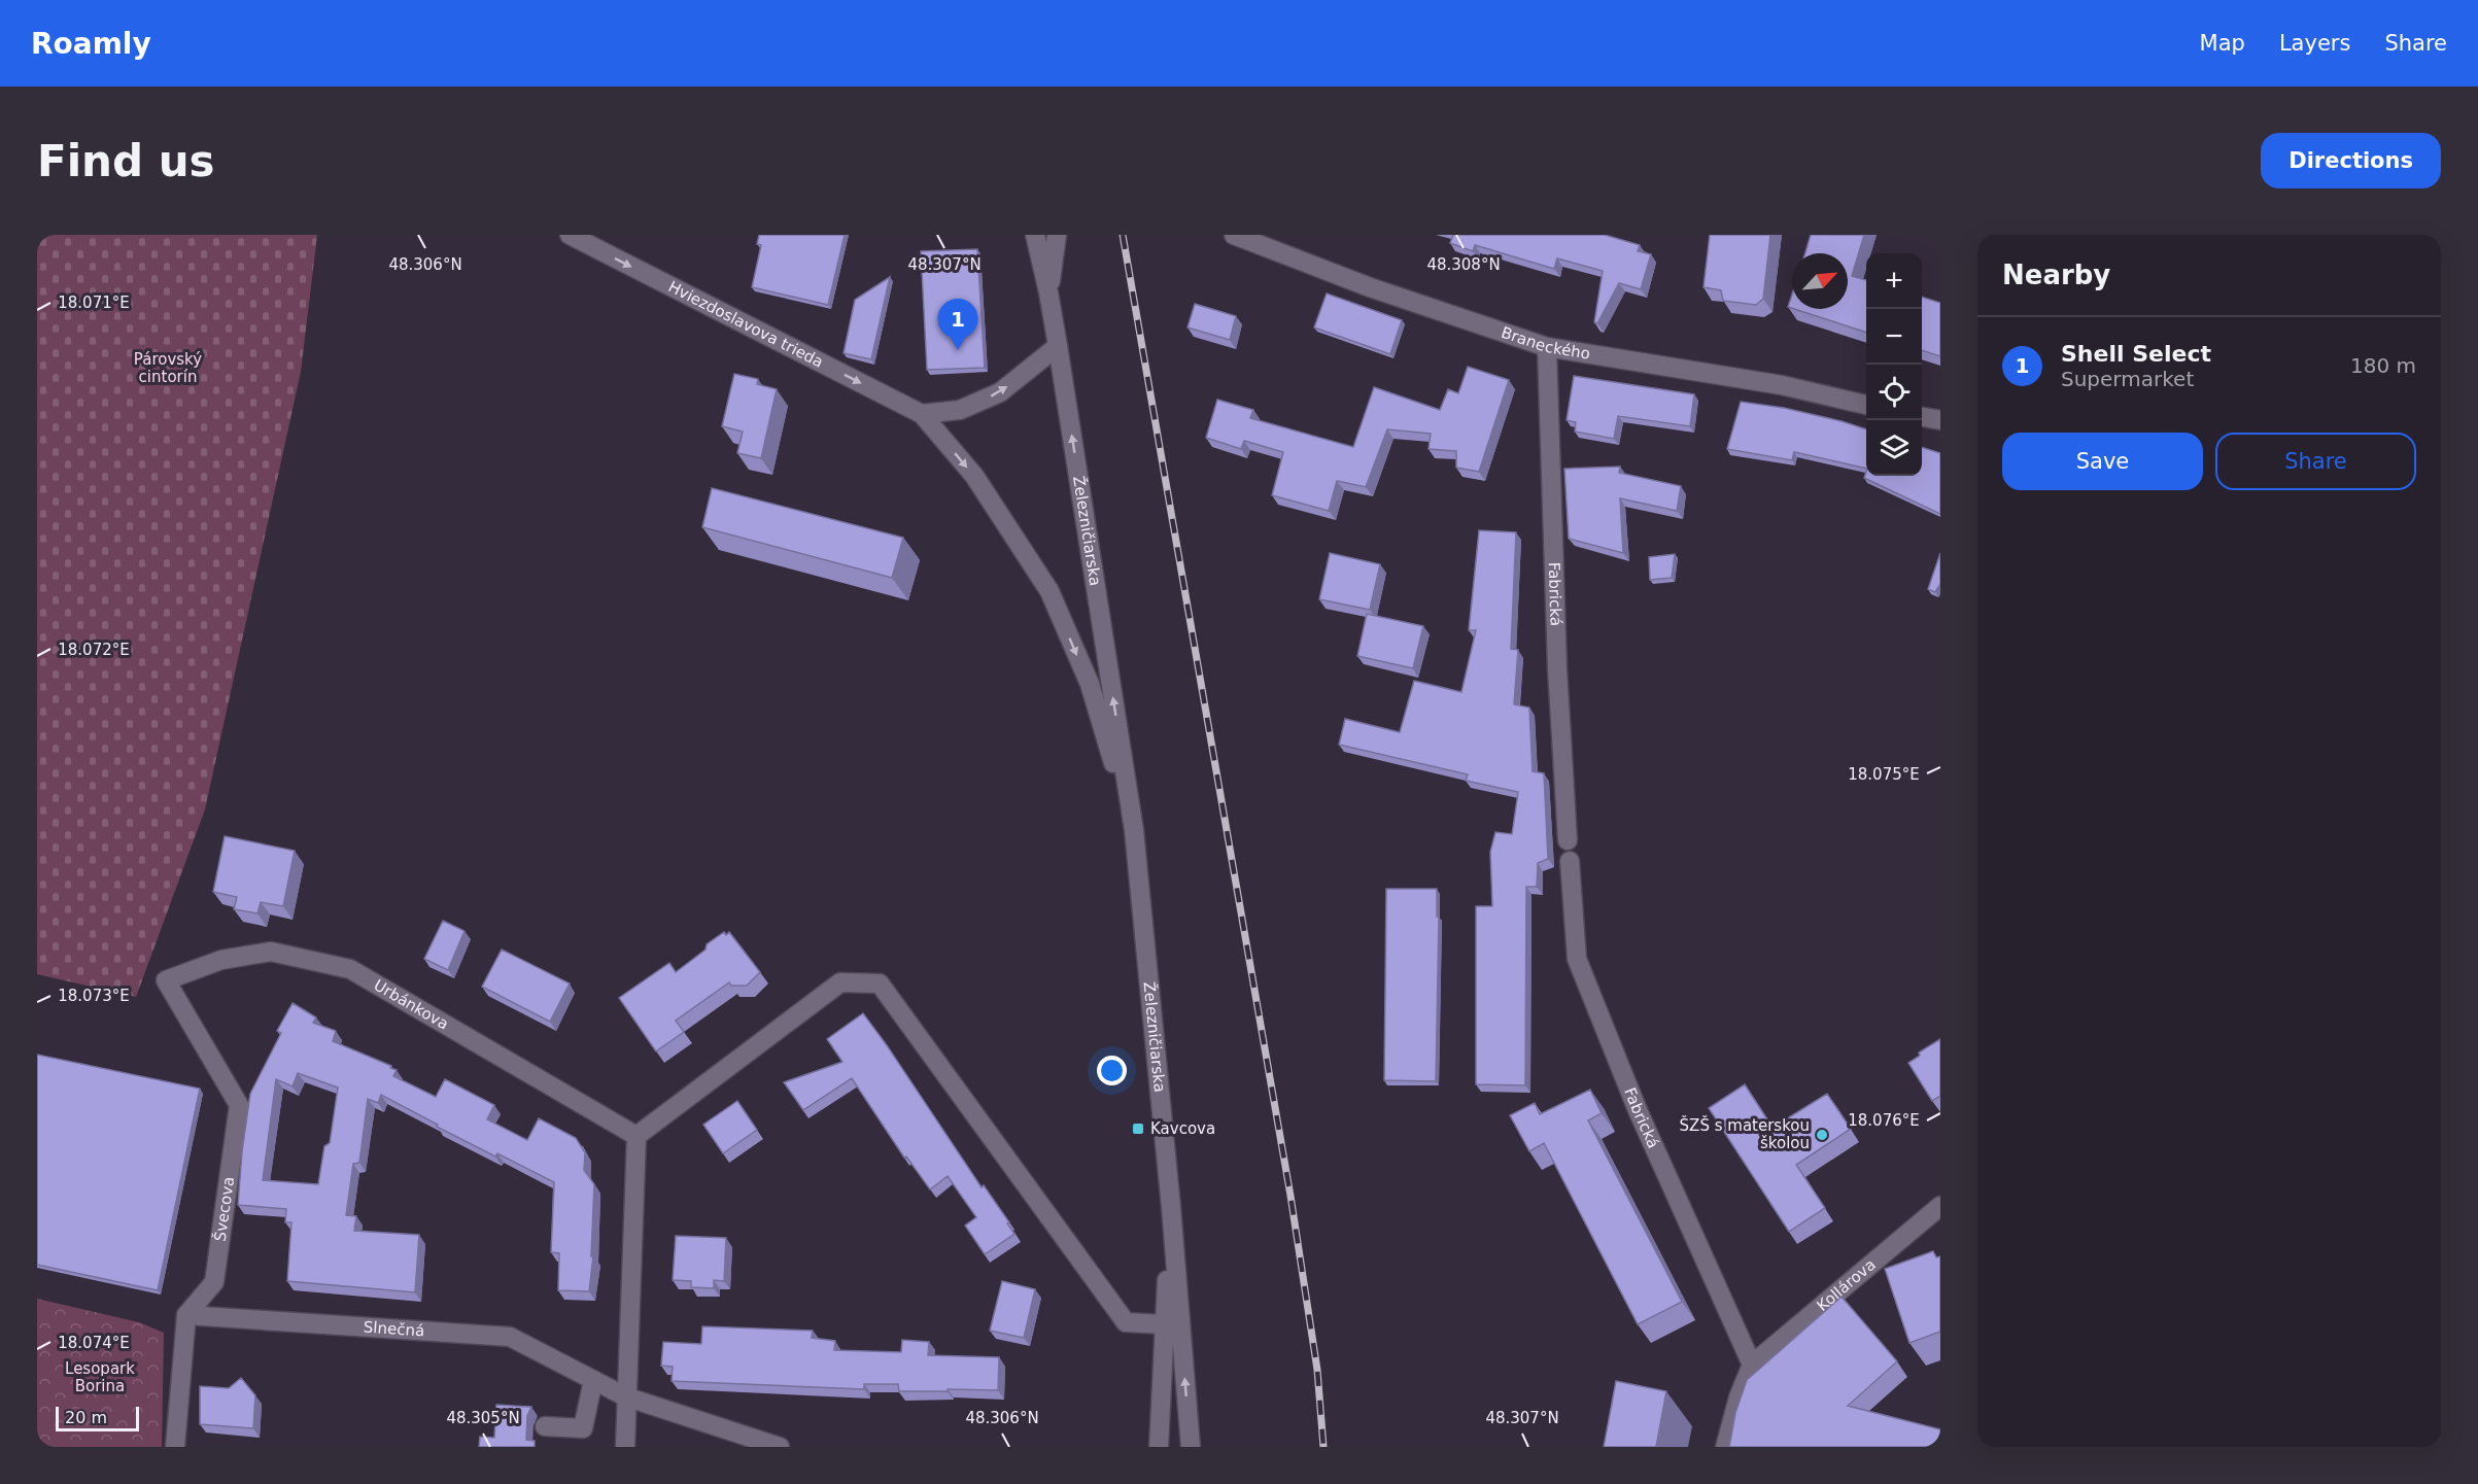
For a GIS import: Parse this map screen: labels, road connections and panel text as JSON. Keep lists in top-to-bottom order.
{
  "streets": {
    "street": [
      "Hviezdoslavova trieda",
      "Braneckého",
      "Železničiarska",
      "Fabrická",
      "Urbánkova",
      "Švecova",
      "Kollárova",
      "Slnečná"
    ]
  },
  "crossings": [
    ["Hviezdoslavova trieda", "Železničiarska"],
    ["Braneckého", "Fabrická"],
    ["Fabrická", "Kollárova"],
    ["Urbánkova", "Švecova"],
    ["Švecova", "Slnečná"]
  ],
  "one_way": ["Hviezdoslavova trieda"],
  "parks": ["Párovský cintorín", "Lesopark Borina"],
  "places": {
    "transit": ["Kavcova"],
    "other": ["ŠZŠ s materskou školou"]
  },
  "scale_bar": "20 m",
  "north": "top right",
  "page": {
    "header": "Roamly",
    "nav": ["Map", "Layers", "Share"],
    "buttons": [
      "Directions",
      ["Save", "Share"]
    ],
    "title": "Find us",
    "heading": "Nearby",
    "map_buttons": ["+", "−"],
    "pins": "1",
    "list": [
      {
        "mark": "1",
        "name": "Shell Select",
        "note": "Supermarket",
        "value": "180 m"
      }
    ],
    "scale": "20 m"
  },
  "coordinates": [
    "48.306°N",
    "48.307°N",
    "48.308°N",
    "18.071°E",
    "18.072°E",
    "18.075°E",
    "18.073°E",
    "18.076°E",
    "18.074°E",
    "48.305°N"
  ]
}
